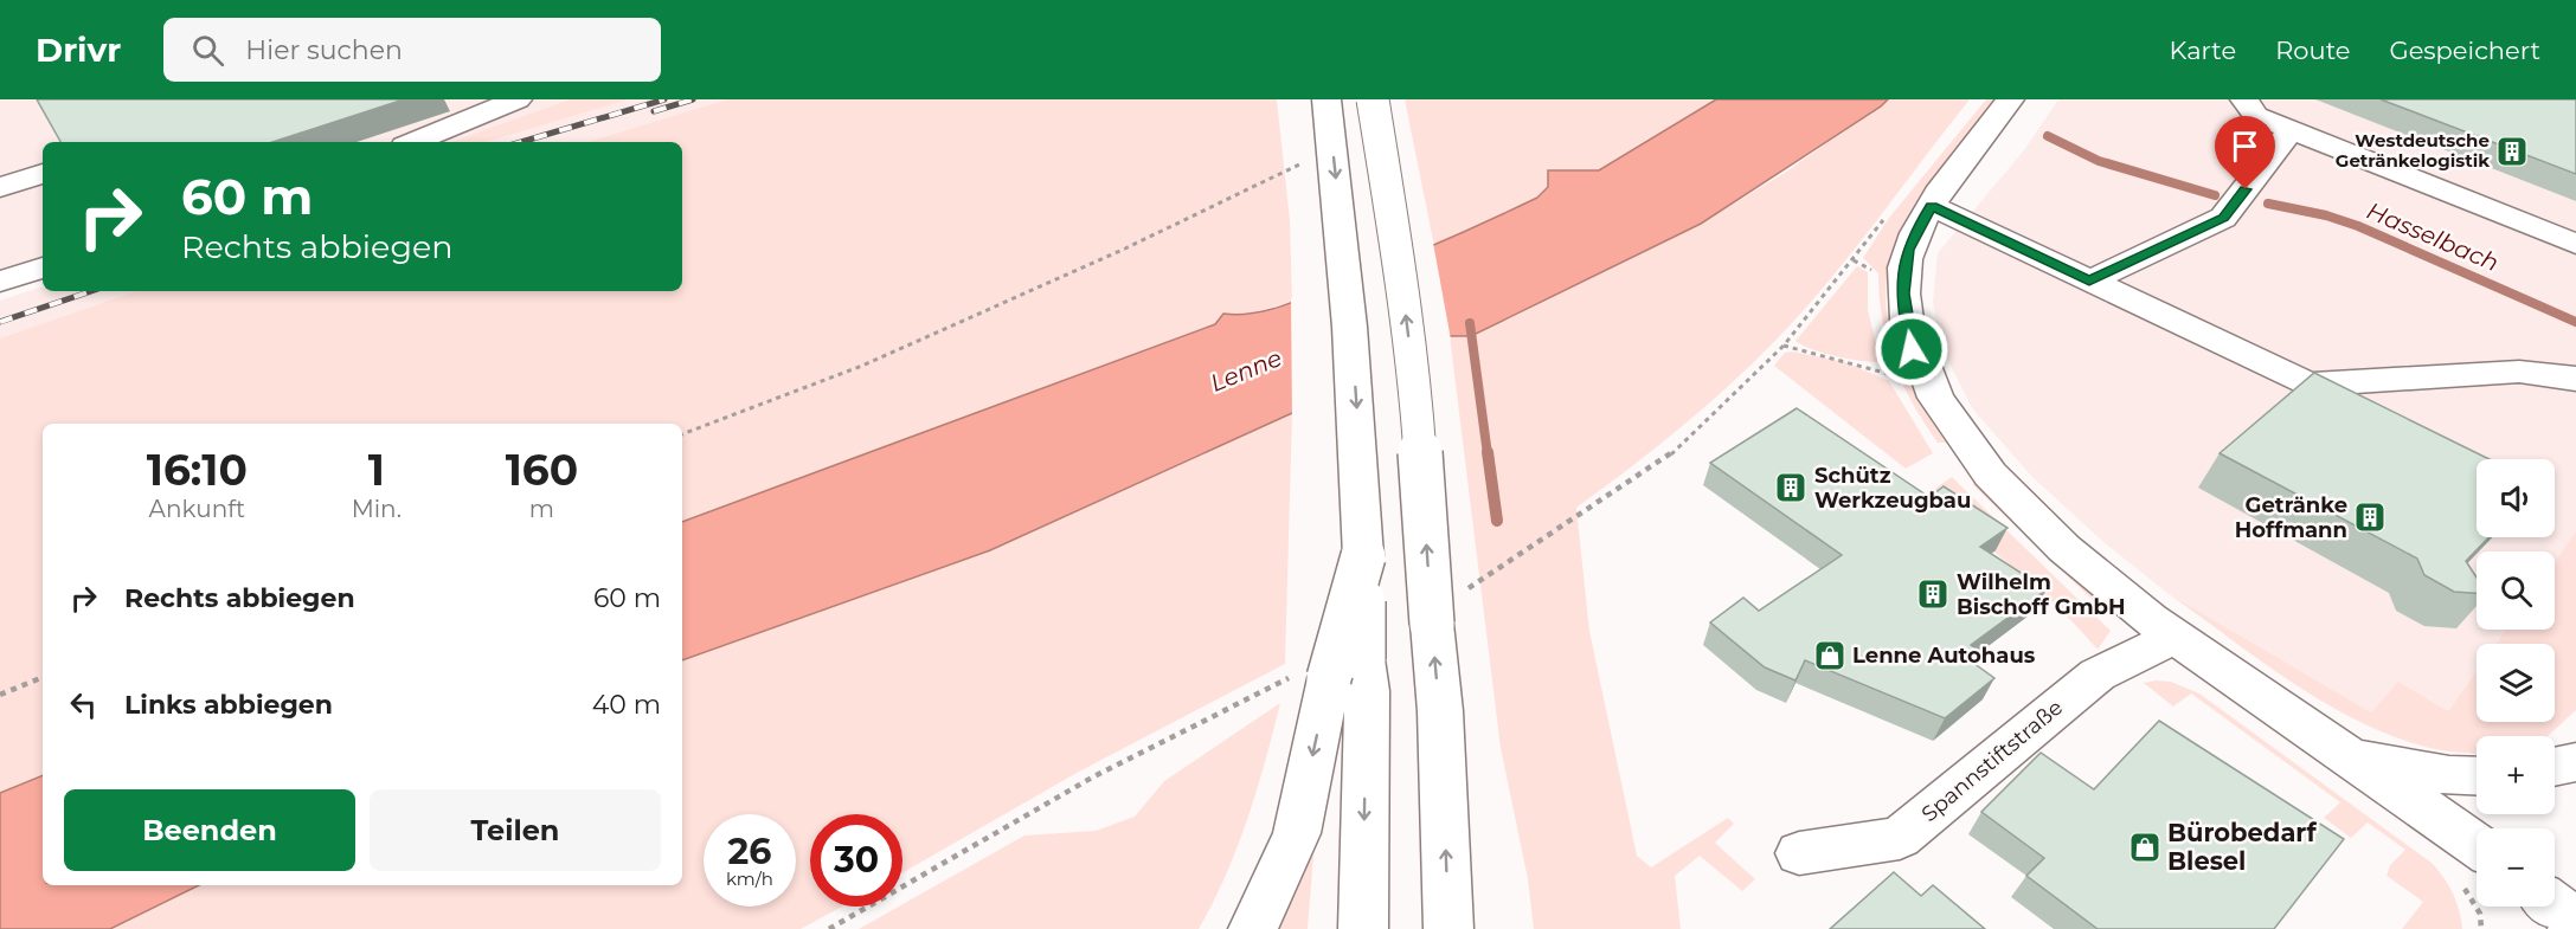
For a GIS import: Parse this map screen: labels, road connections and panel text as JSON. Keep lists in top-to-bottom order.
{
  "streets": {
    "main road": ["Spannstiftstraße"]
  },
  "water": ["Hasselbach", "Lenne"],
  "places": {
    "building": [
      "Westdeutsche Getränkelogistik",
      "Schütz Werkzeugbau",
      "Getränke Hoffmann",
      "Wilhelm Bischoff GmbH"
    ],
    "shop": ["Lenne Autohaus", "Bürobedarf Blesel"]
  },
  "page": {
    "header": "Drivr",
    "search": "Hier suchen",
    "nav": ["Karte", "Route", "Gespeichert"],
    "turn": ["60 m", "Rechts abbiegen"],
    "eta": [
      "16:10",
      "Ankunft",
      "1",
      "Min.",
      "160",
      "m"
    ],
    "map_buttons": ["+", "−"],
    "list": [
      {
        "name": "Rechts abbiegen",
        "value": "60 m"
      },
      {
        "name": "Links abbiegen",
        "value": "40 m"
      }
    ],
    "buttons": ["Beenden", "Teilen"],
    "speed": "26 km/h",
    "limit": "30"
  }
}
